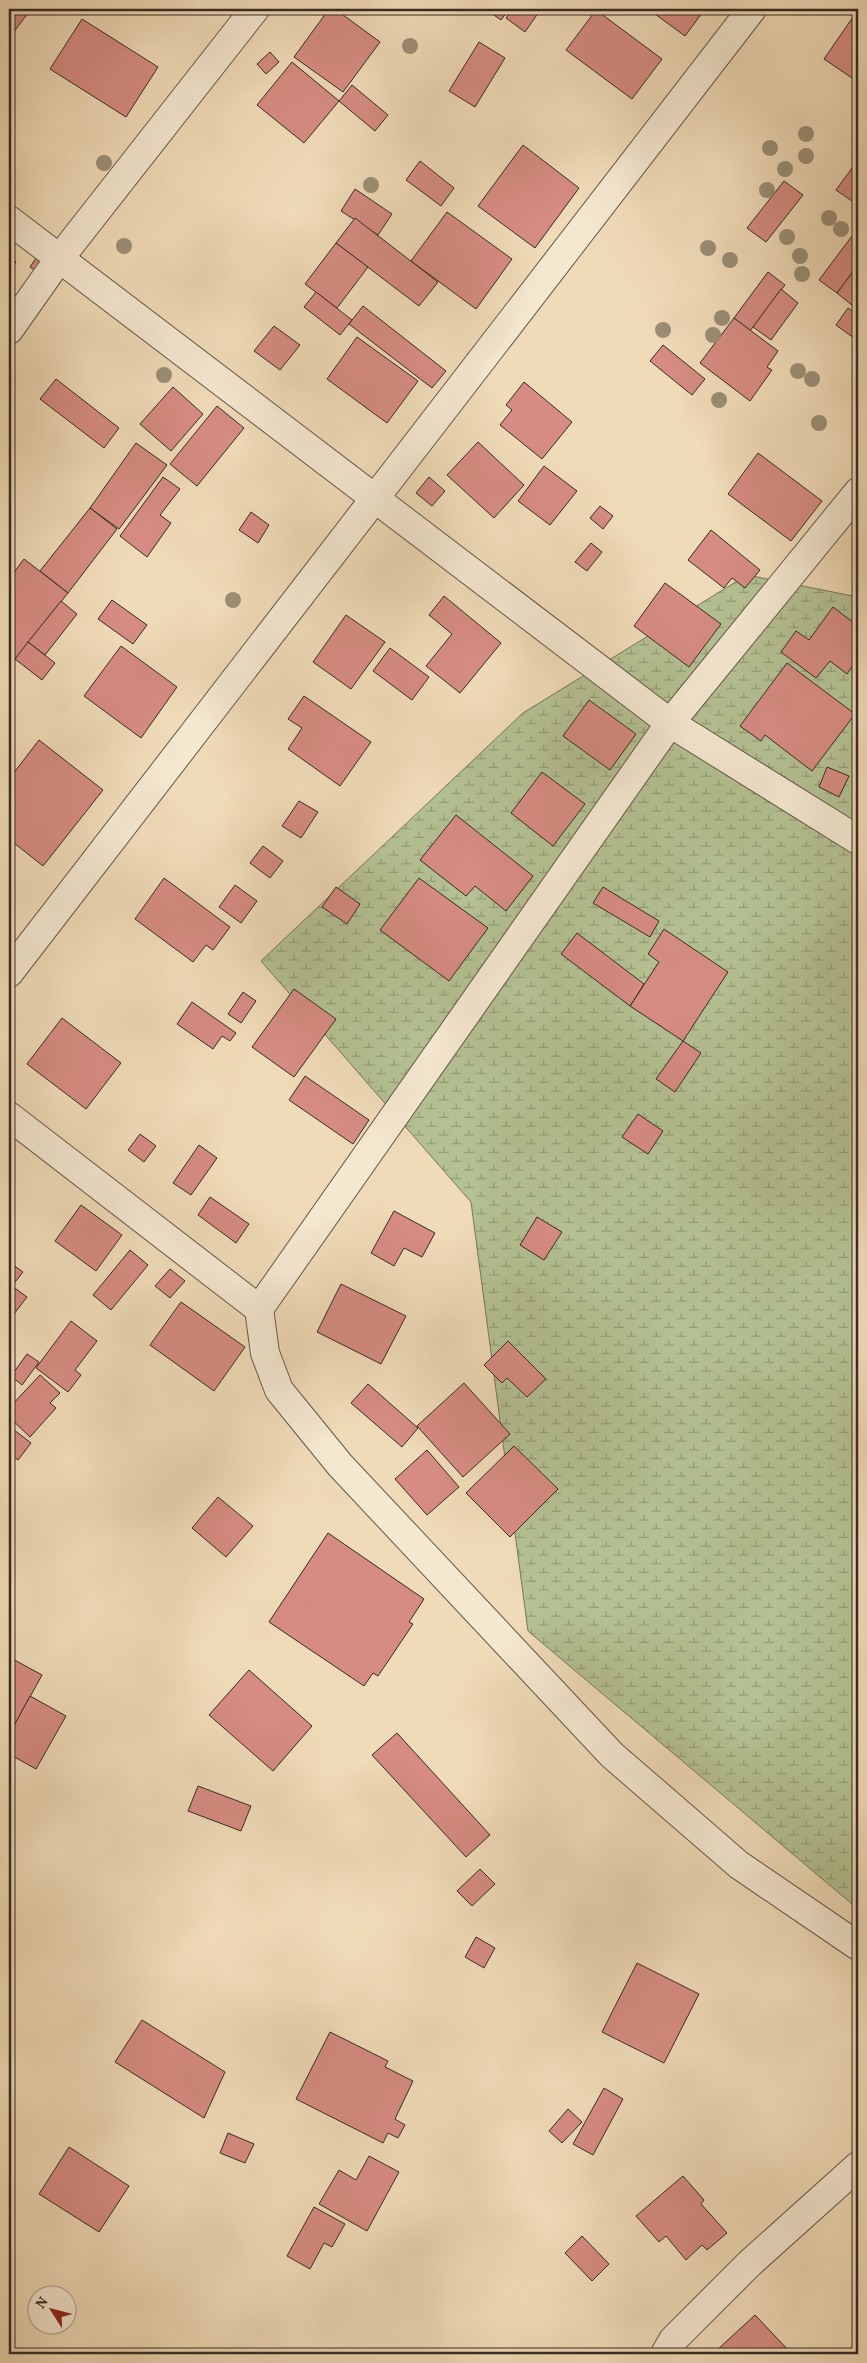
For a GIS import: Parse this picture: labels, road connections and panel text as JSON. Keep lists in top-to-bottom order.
{
  "north": "top left"
}
